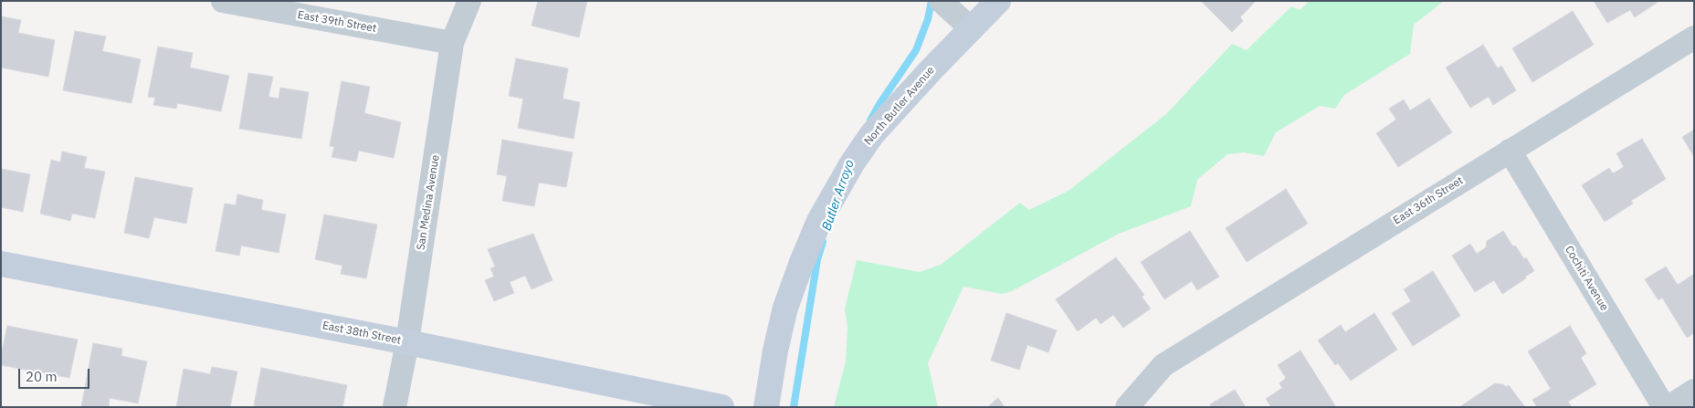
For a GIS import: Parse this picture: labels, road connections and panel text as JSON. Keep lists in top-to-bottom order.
{
  "streets": {
    "street": [
      "East 39th Street",
      "North Butler Avenue",
      "East 36th Street",
      "San Medina Avenue",
      "Cochiti Avenue",
      "East 38th Street"
    ]
  },
  "crossings": [
    ["East 39th Street", "San Medina Avenue"],
    ["East 36th Street", "Cochiti Avenue"],
    ["San Medina Avenue", "East 38th Street"]
  ],
  "water": ["Butler Arroyo"],
  "scale_bar": "20 m"
}
